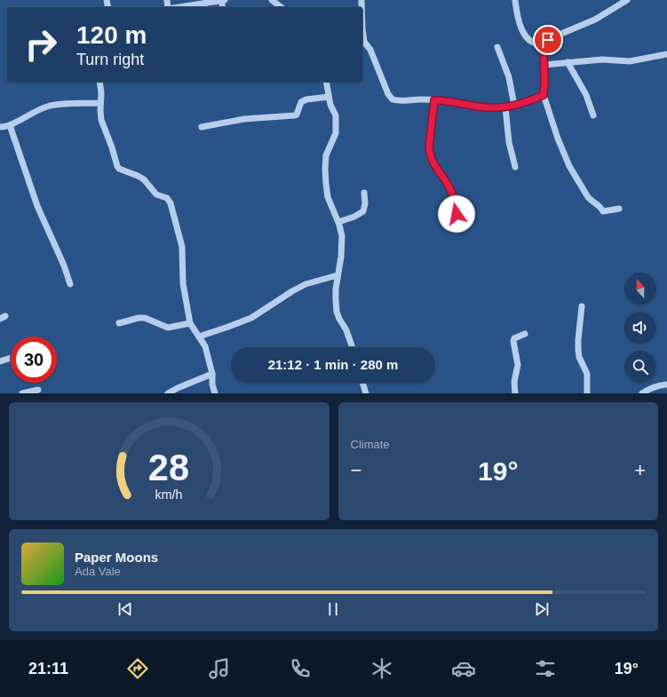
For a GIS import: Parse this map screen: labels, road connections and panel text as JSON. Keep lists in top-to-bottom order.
{
  "north": "top",
  "page": {
    "turn": ["120 m", "Turn right"],
    "limit": "30",
    "trip": "21:12 · 1 min · 280 m",
    "tile": "Climate",
    "heat": ["−", "19°", "+"],
    "song": ["Paper Moons", "Ada Vale"],
    "tabs": ["21:11", "19°"],
    "gauge": ["28", "km/h"]
  }
}
